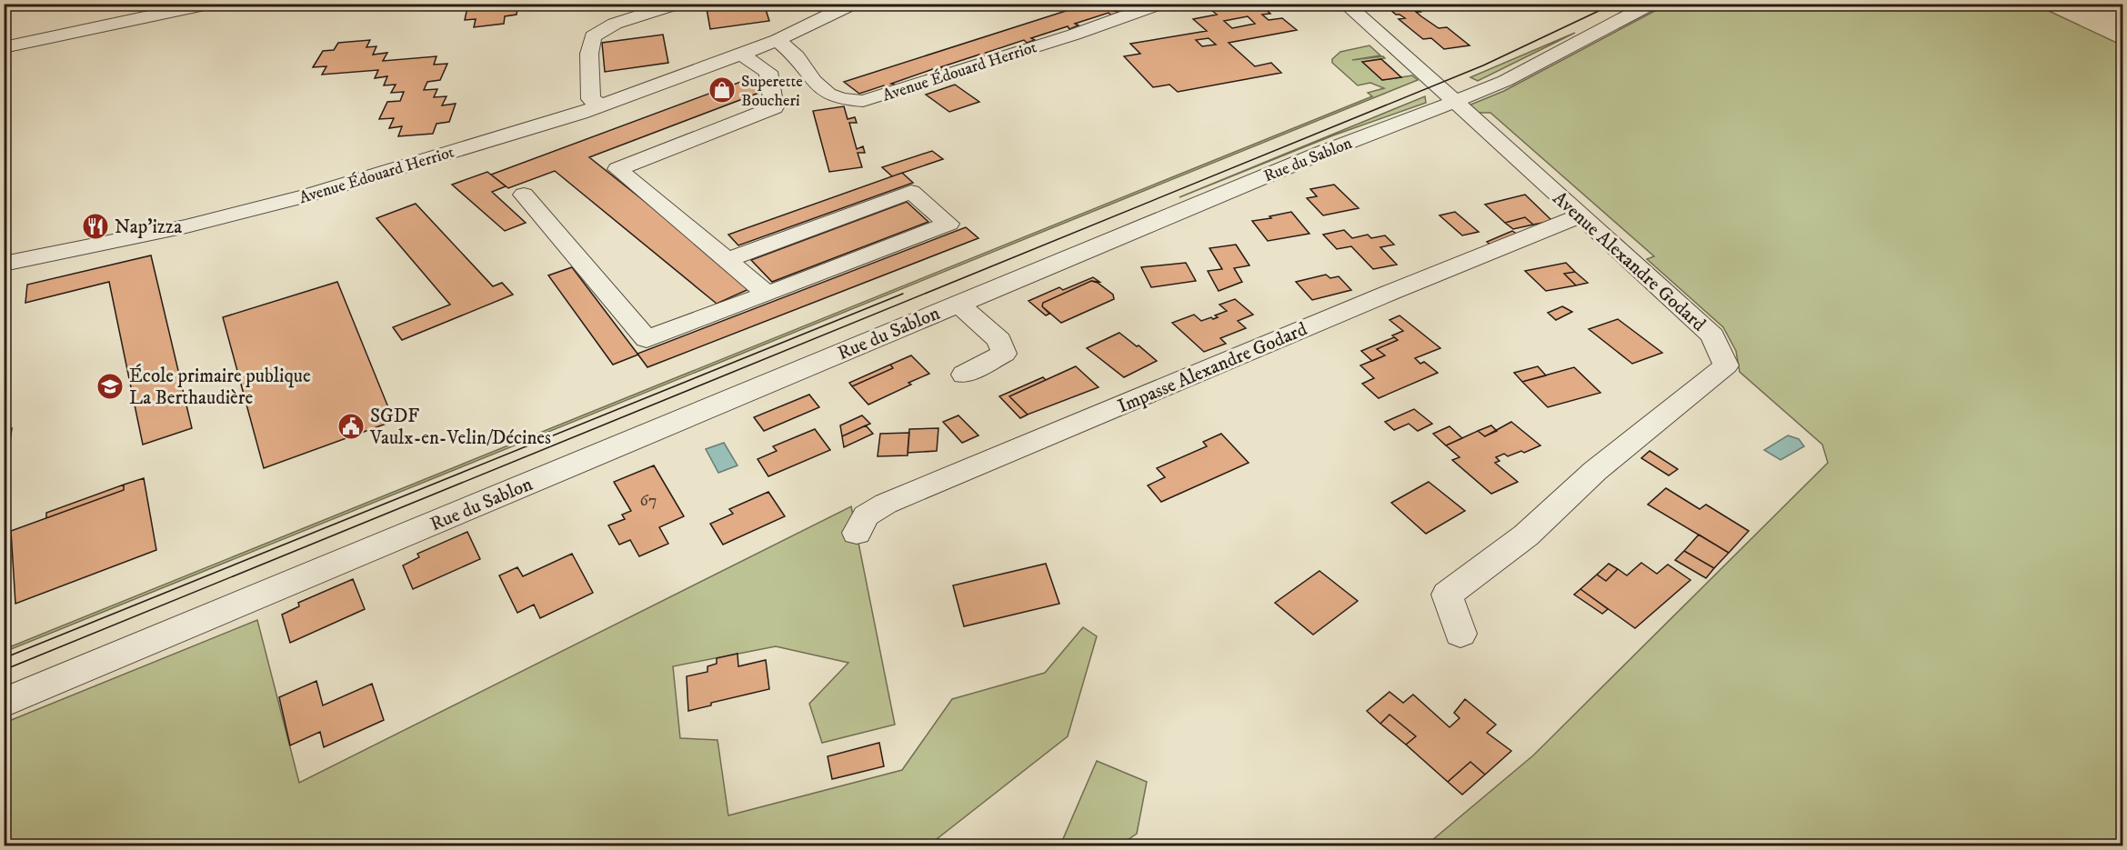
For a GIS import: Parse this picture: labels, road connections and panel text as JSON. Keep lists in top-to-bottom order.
{
  "streets": {
    "street": [
      "Avenue Édouard Herriot",
      "Rue du Sablon",
      "Avenue Alexandre Godard",
      "Impasse Alexandre Godard"
    ]
  },
  "crossings": [
    ["Rue du Sablon", "Avenue Alexandre Godard"],
    ["Avenue Alexandre Godard", "Impasse Alexandre Godard"]
  ],
  "places": {
    "shop": ["Superette Boucheri"],
    "restaurant": ["Nap'izza"],
    "school or university": ["École primaire publique La Berthaudière"],
    "public building": ["SGDF Vaulx-en-Velin/Décines"]
  },
  "house_numbers": ["67"]
}
